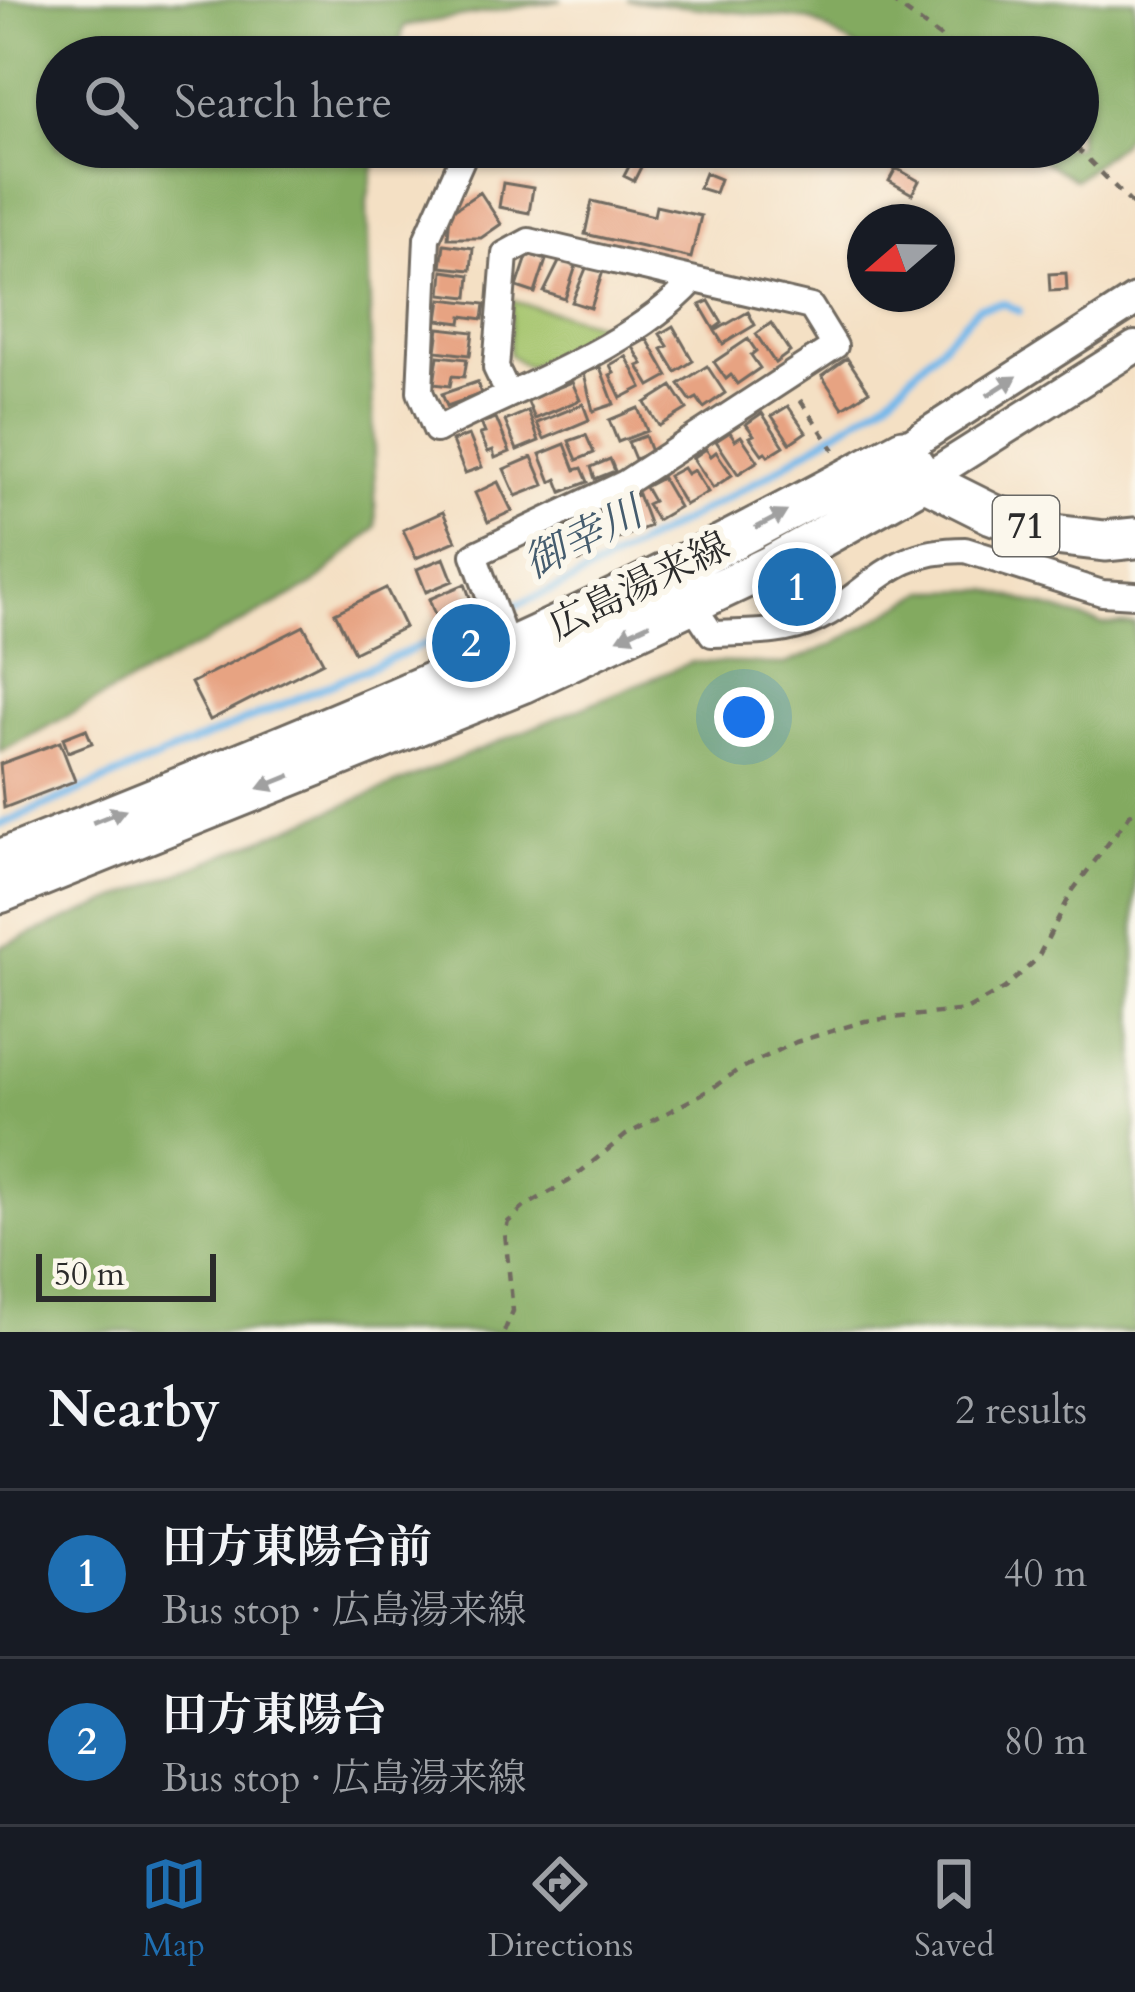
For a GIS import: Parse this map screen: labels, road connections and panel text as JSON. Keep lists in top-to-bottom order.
{
  "streets": {
    "main road": ["71", "広島湯来線"]
  },
  "crossings": [
    ["71", "広島湯来線"]
  ],
  "water": ["御幸川"],
  "scale_bar": "50 m",
  "north": "left",
  "page": {
    "search": "Search here",
    "pins": ["1", "2"],
    "scale": "50 m",
    "heading": ["Nearby", "2 results"],
    "list": [
      {
        "mark": "1",
        "name": "田方東陽台前",
        "note": "Bus stop · 広島湯来線",
        "value": "40 m"
      },
      {
        "mark": "2",
        "name": "田方東陽台",
        "note": "Bus stop · 広島湯来線",
        "value": "80 m"
      }
    ],
    "nav": ["Map", "Directions", "Saved"]
  }
}
